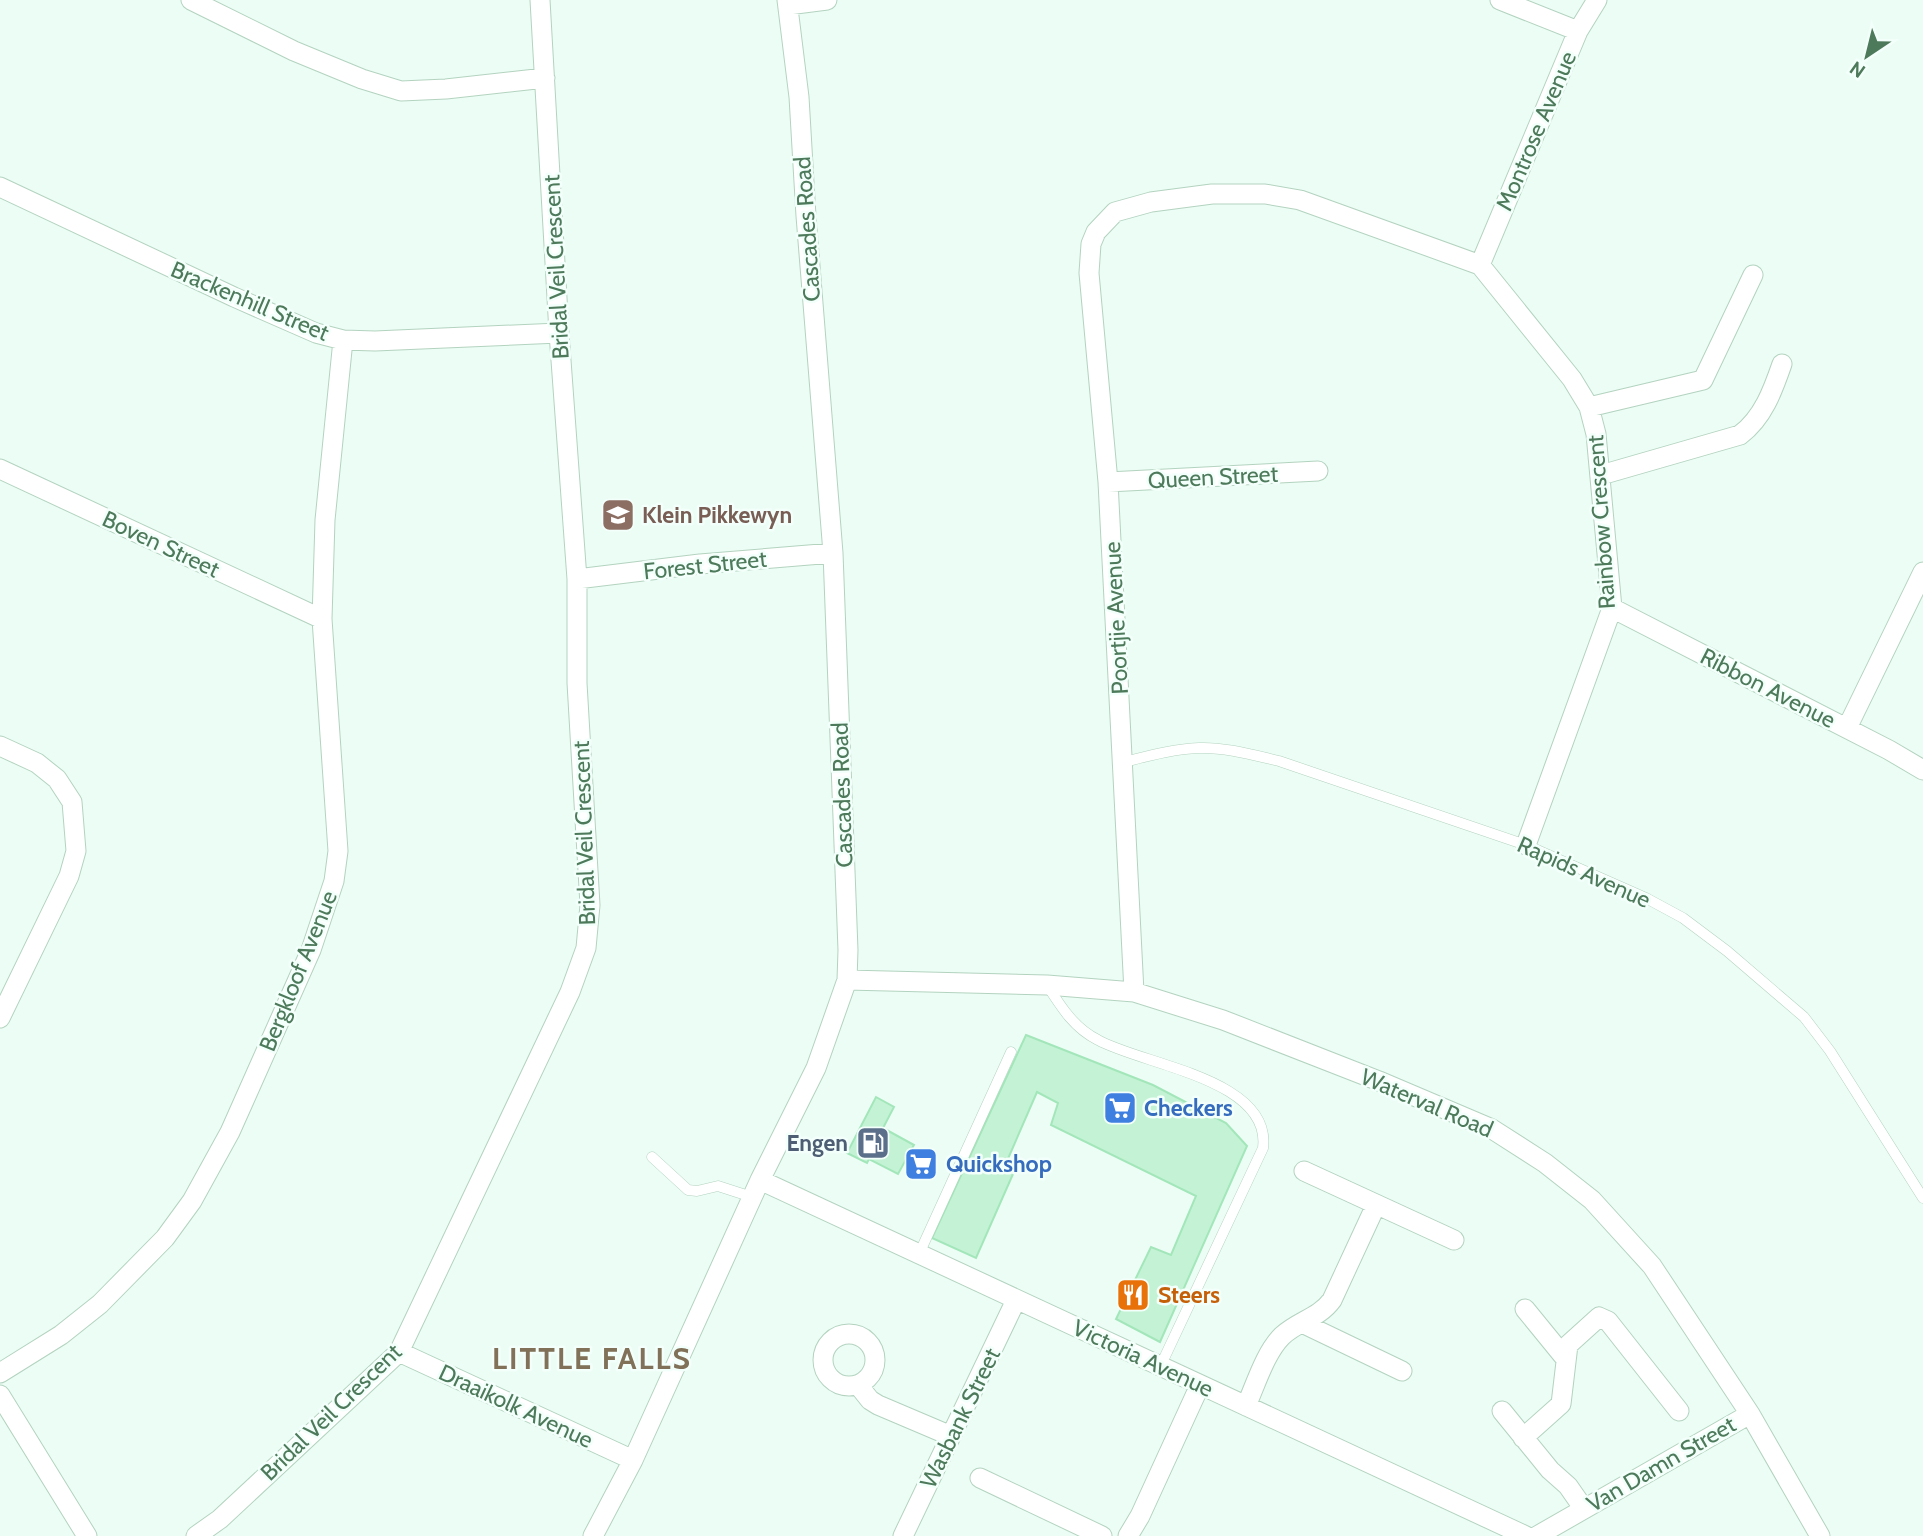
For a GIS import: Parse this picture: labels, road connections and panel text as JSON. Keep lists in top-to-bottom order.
{
  "streets": {
    "street": [
      "Montrose Avenue",
      "Cascades Road",
      "Bridal Veil Crescent",
      "Brackenhill Street",
      "Queen Street",
      "Rainbow Crescent",
      "Boven Street",
      "Forest Street",
      "Poortjie Avenue",
      "Ribbon Avenue",
      "Bergkloof Avenue",
      "Waterval Road",
      "Victoria Avenue",
      "Draaikolk Avenue",
      "Wasbank Street",
      "Van Damn Street"
    ],
    "lane": ["Rapids Avenue"]
  },
  "crossings": [
    ["Montrose Avenue", "Rainbow Crescent"],
    ["Montrose Avenue", "Poortjie Avenue"],
    ["Cascades Road", "Forest Street"],
    ["Cascades Road", "Waterval Road"],
    ["Cascades Road", "Victoria Avenue"],
    ["Cascades Road", "Draaikolk Avenue"],
    ["Bridal Veil Crescent", "Brackenhill Street"],
    ["Bridal Veil Crescent", "Forest Street"],
    ["Bridal Veil Crescent", "Draaikolk Avenue"],
    ["Brackenhill Street", "Bergkloof Avenue"],
    ["Queen Street", "Poortjie Avenue"],
    ["Rainbow Crescent", "Poortjie Avenue"],
    ["Rainbow Crescent", "Ribbon Avenue"],
    ["Rainbow Crescent", "Rapids Avenue"],
    ["Boven Street", "Bergkloof Avenue"],
    ["Poortjie Avenue", "Rapids Avenue"],
    ["Poortjie Avenue", "Waterval Road"],
    ["Waterval Road", "Van Damn Street"],
    ["Victoria Avenue", "Wasbank Street"]
  ],
  "districts": ["LITTLE FALLS"],
  "places": {
    "school or university": ["Klein Pikkewyn"],
    "supermarket": ["Checkers", "Quickshop"],
    "fuel station": ["Engen"],
    "restaurant": ["Steers"]
  },
  "north": "bottom left"
}
